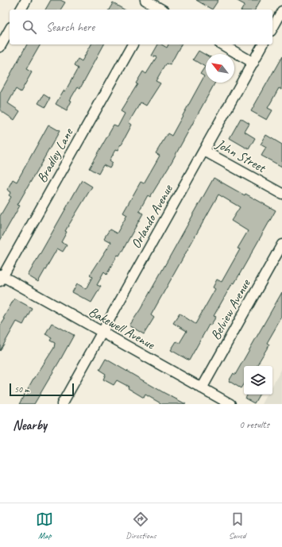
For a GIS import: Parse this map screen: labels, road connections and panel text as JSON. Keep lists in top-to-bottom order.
{
  "streets": {
    "street": [
      "Bradley Lane",
      "John Street",
      "Orlando Avenue",
      "Belview Avenue",
      "Bakewell Avenue"
    ]
  },
  "crossings": [
    ["Bradley Lane", "Bakewell Avenue"],
    ["John Street", "Orlando Avenue"],
    ["Orlando Avenue", "Bakewell Avenue"],
    ["Belview Avenue", "Bakewell Avenue"]
  ],
  "scale_bar": "50 m",
  "north": "top left",
  "page": {
    "search": "Search here",
    "scale": "50 m",
    "heading": ["Nearby", "0 results"],
    "nav": ["Map", "Directions", "Saved"]
  }
}
